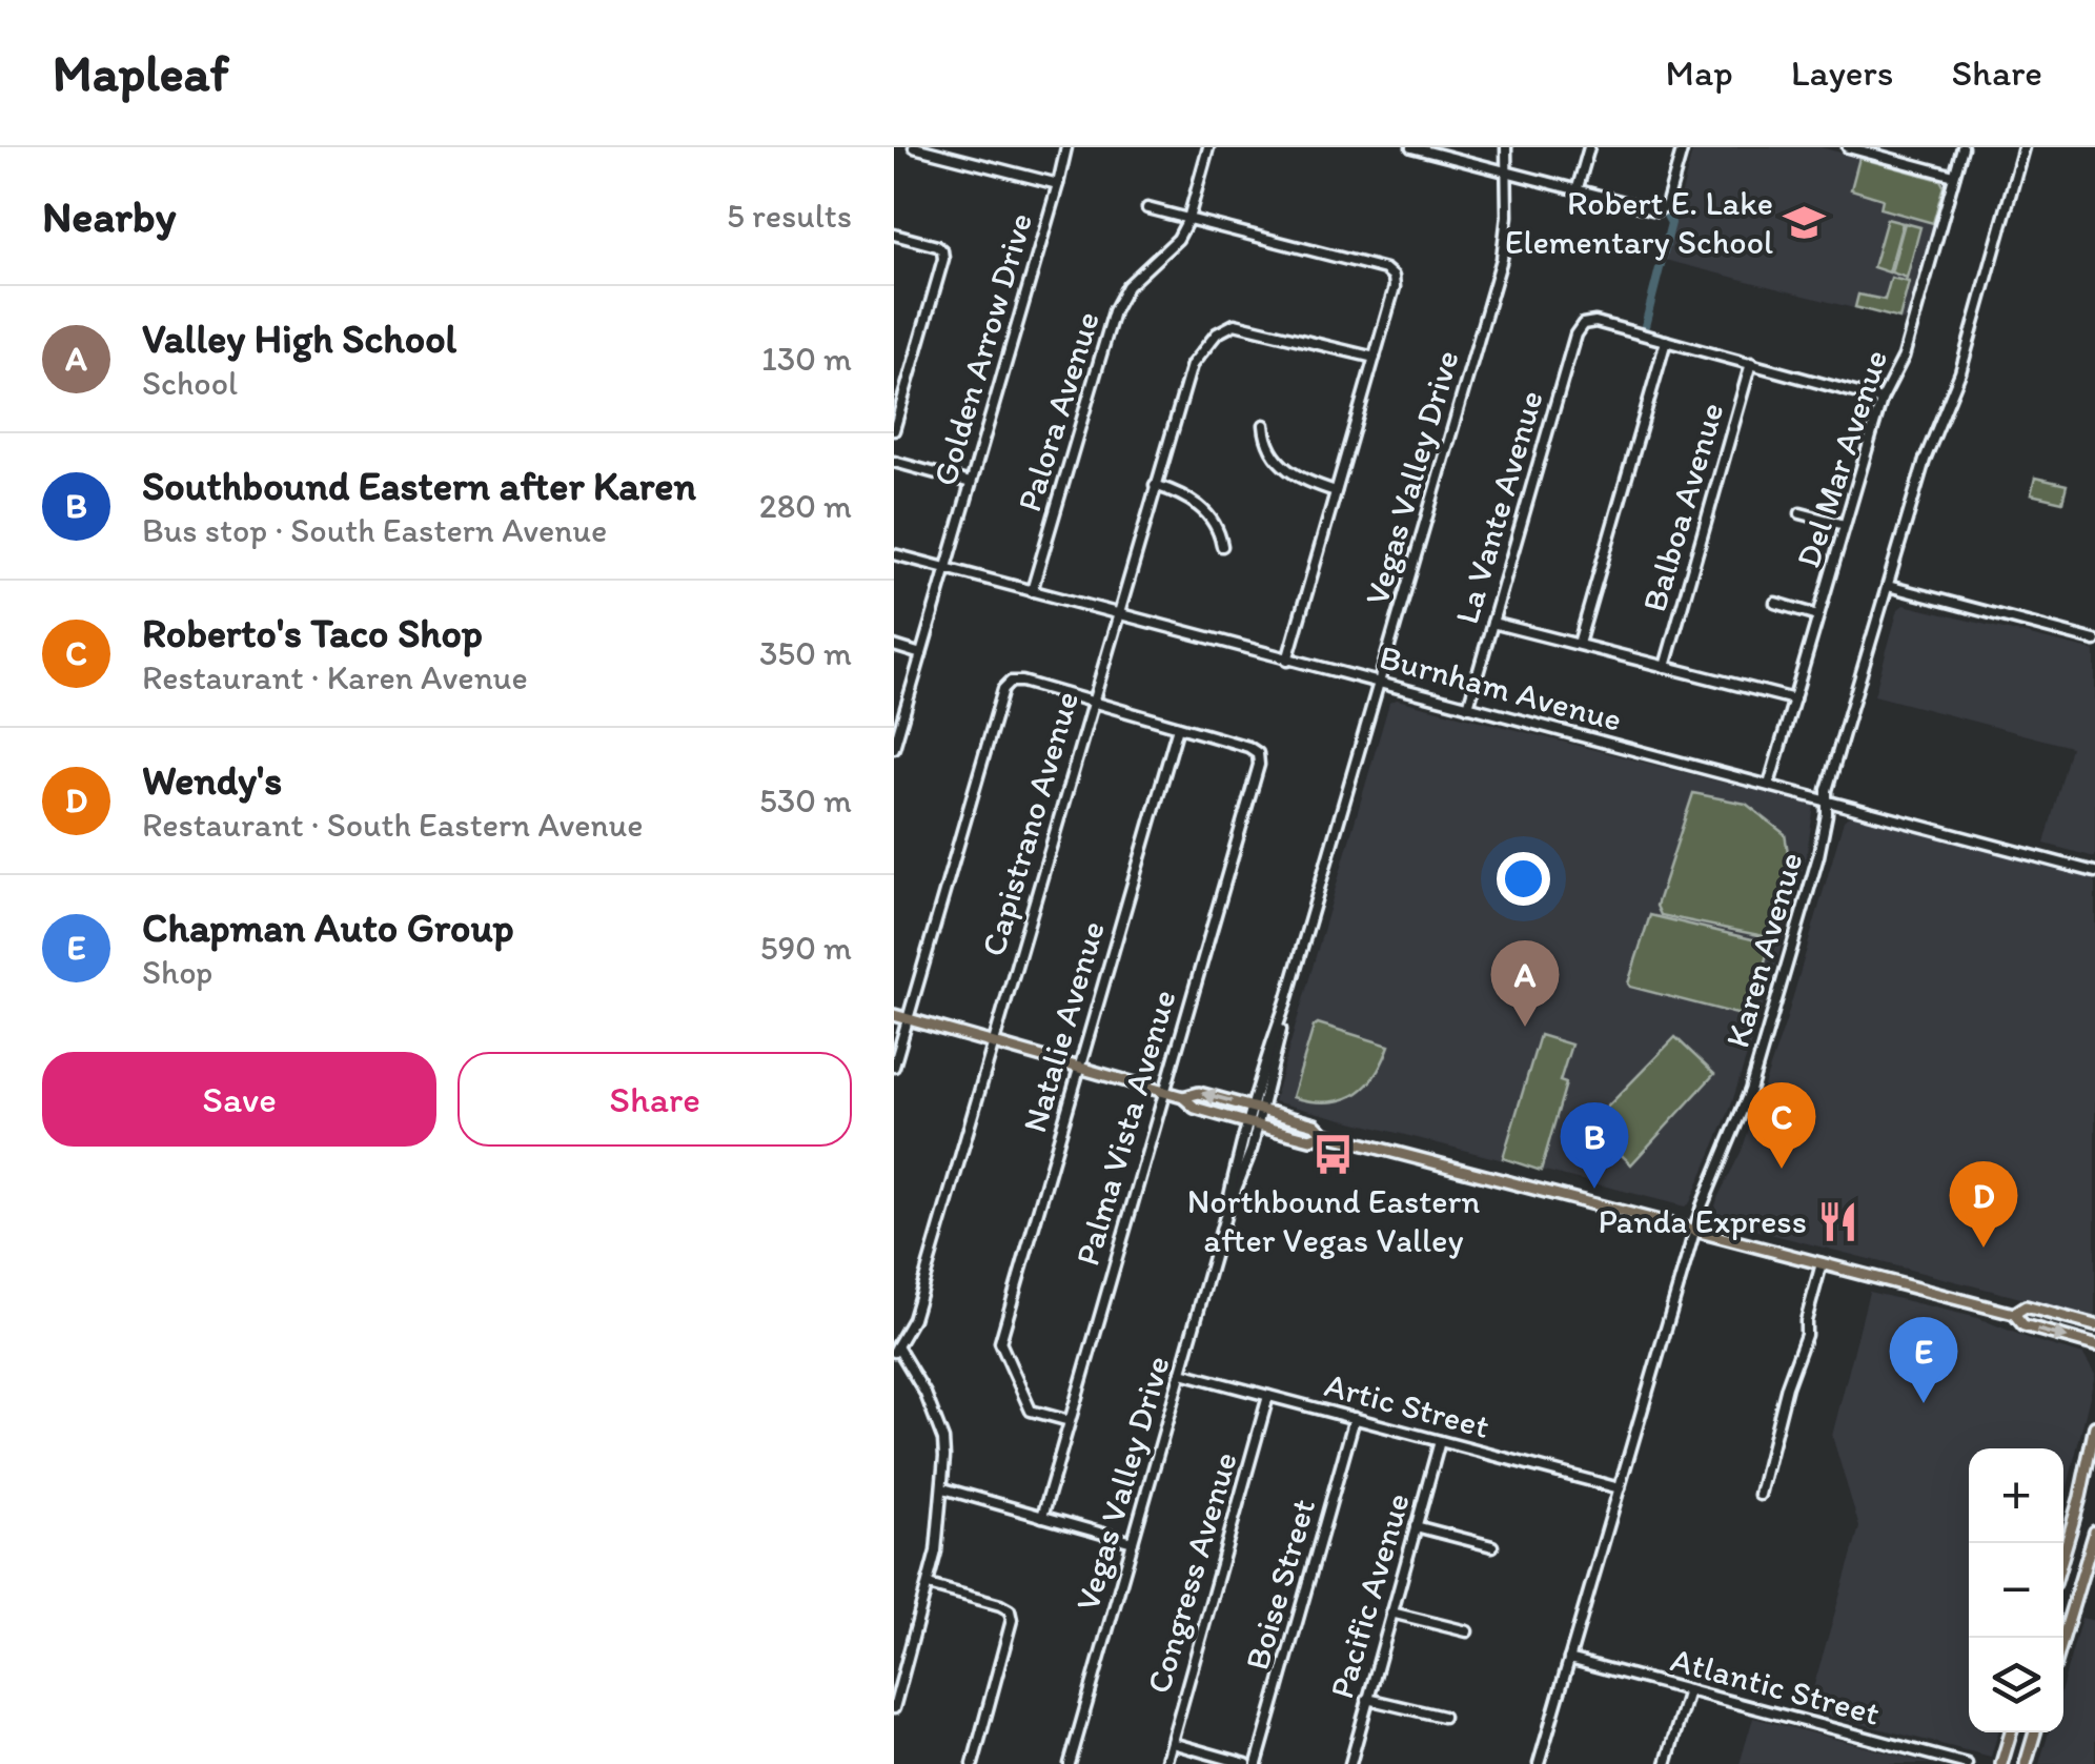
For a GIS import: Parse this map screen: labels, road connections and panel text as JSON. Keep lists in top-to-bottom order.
{
  "streets": {
    "street": [
      "Golden Arrow Drive",
      "Palora Avenue",
      "Del Mar Avenue",
      "Vegas Valley Drive",
      "La Vante Avenue",
      "Balboa Avenue",
      "Burnham Avenue",
      "Capistrano Avenue",
      "Karen Avenue",
      "Natalie Avenue",
      "Palma Vista Avenue",
      "Artic Street",
      "Congress Avenue",
      "Boise Street",
      "Pacific Avenue",
      "Atlantic Street"
    ]
  },
  "crossings": [
    ["Golden Arrow Drive", "Burnham Avenue"],
    ["Palora Avenue", "Burnham Avenue"],
    ["Del Mar Avenue", "Burnham Avenue"],
    ["Vegas Valley Drive", "Burnham Avenue"],
    ["Vegas Valley Drive", "Artic Street"],
    ["La Vante Avenue", "Burnham Avenue"],
    ["Burnham Avenue", "Capistrano Avenue"],
    ["Burnham Avenue", "Karen Avenue"],
    ["Karen Avenue", "Artic Street"],
    ["Karen Avenue", "Atlantic Street"],
    ["Natalie Avenue", "Palma Vista Avenue"],
    ["Artic Street", "Congress Avenue"],
    ["Artic Street", "Boise Street"],
    ["Artic Street", "Pacific Avenue"]
  ],
  "places": {
    "school or university": ["Robert E. Lake Elementary School"],
    "bus stop": ["Northbound Eastern after Vegas Valley"],
    "restaurant": ["Panda Express"]
  },
  "page": {
    "header": "Mapleaf",
    "nav": ["Map", "Layers", "Share"],
    "heading": ["Nearby", "5 results"],
    "list": [
      {
        "mark": "A",
        "name": "Valley High School",
        "note": "School",
        "value": "130 m"
      },
      {
        "mark": "B",
        "name": "Southbound Eastern after Karen",
        "note": "Bus stop · South Eastern Avenue",
        "value": "280 m"
      },
      {
        "mark": "C",
        "name": "Roberto's Taco Shop",
        "note": "Restaurant · Karen Avenue",
        "value": "350 m"
      },
      {
        "mark": "D",
        "name": "Wendy's",
        "note": "Restaurant · South Eastern Avenue",
        "value": "530 m"
      },
      {
        "mark": "E",
        "name": "Chapman Auto Group",
        "note": "Shop",
        "value": "590 m"
      }
    ],
    "pins": [
      "A",
      "C",
      "B",
      "D",
      "E"
    ],
    "buttons": ["Save", "Share"],
    "map_buttons": ["+", "−"]
  }
}
